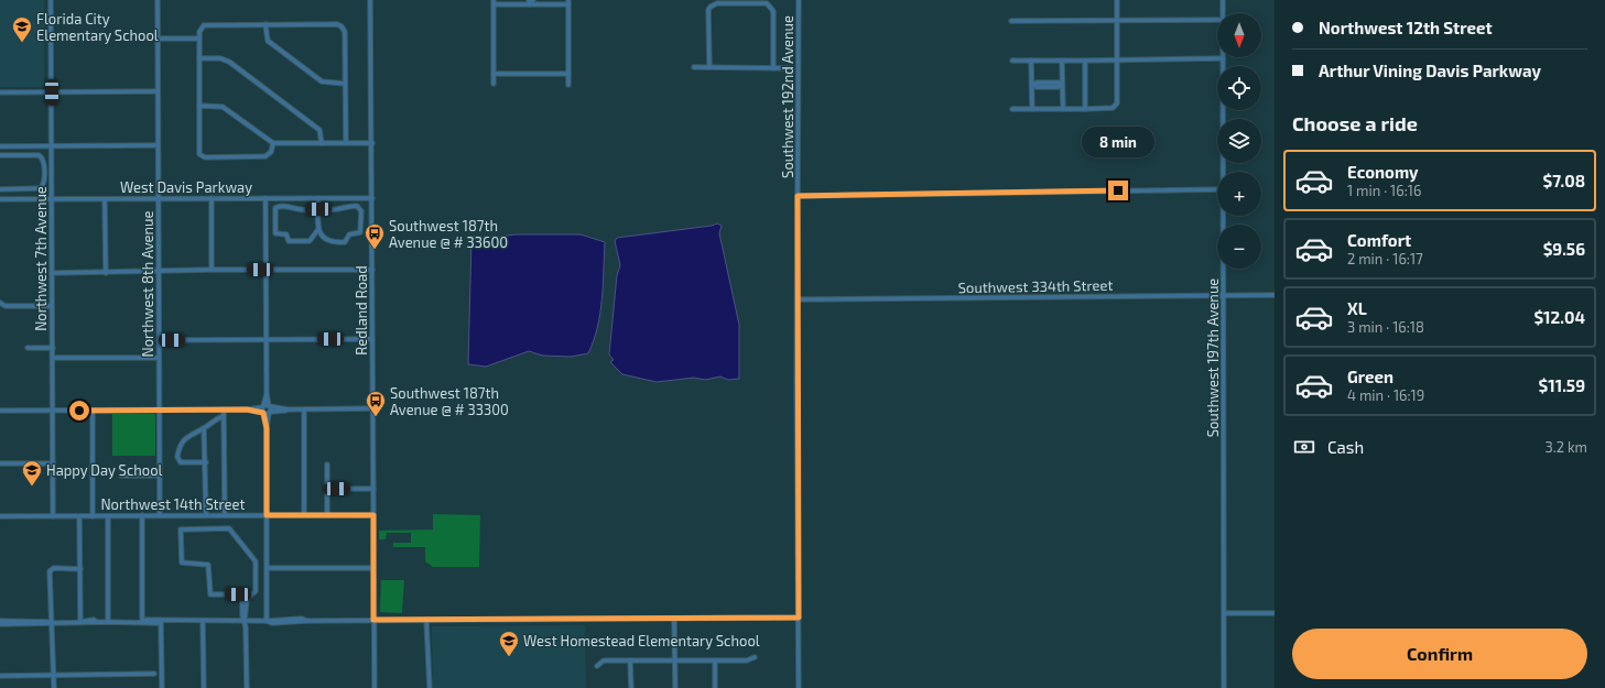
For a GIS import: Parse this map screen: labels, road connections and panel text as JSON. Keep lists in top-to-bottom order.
{
  "streets": {
    "street": [
      "Southwest 192nd Avenue",
      "West Davis Parkway",
      "Northwest 7th Avenue",
      "Northwest 8th Avenue",
      "Southwest 334th Street",
      "Redland Road",
      "Southwest 197th Avenue",
      "Northwest 14th Street"
    ]
  },
  "crossings": [
    ["Southwest 192nd Avenue", "Southwest 334th Street"],
    ["West Davis Parkway", "Northwest 7th Avenue"],
    ["West Davis Parkway", "Northwest 8th Avenue"],
    ["West Davis Parkway", "Redland Road"],
    ["Northwest 7th Avenue", "Northwest 14th Street"],
    ["Northwest 8th Avenue", "Northwest 14th Street"],
    ["Southwest 334th Street", "Southwest 197th Avenue"],
    ["Redland Road", "Northwest 14th Street"]
  ],
  "places": {
    "school or university": ["Florida City Elementary School", "Happy Day School", "West Homestead Elementary School"],
    "bus stop": ["Southwest 187th Avenue @ # 33600", "Southwest 187th Avenue @ # 33300"]
  },
  "north": "bottom",
  "page": {
    "banner": ["Northwest 12th Street", "Arthur Vining Davis Parkway"],
    "map_buttons": ["+", "−"],
    "heading": "Choose a ride",
    "bubble": "8 min",
    "list": [
      {
        "name": "Economy",
        "note": "1 min · 16:16",
        "value": "$7.08"
      },
      {
        "name": "Comfort",
        "note": "2 min · 16:17",
        "value": "$9.56"
      },
      {
        "name": "XL",
        "note": "3 min · 16:18",
        "value": "$12.04"
      },
      {
        "name": "Green",
        "note": "4 min · 16:19",
        "value": "$11.59"
      }
    ],
    "pay": ["Cash", "3.2 km"],
    "buttons": "Confirm"
  }
}
